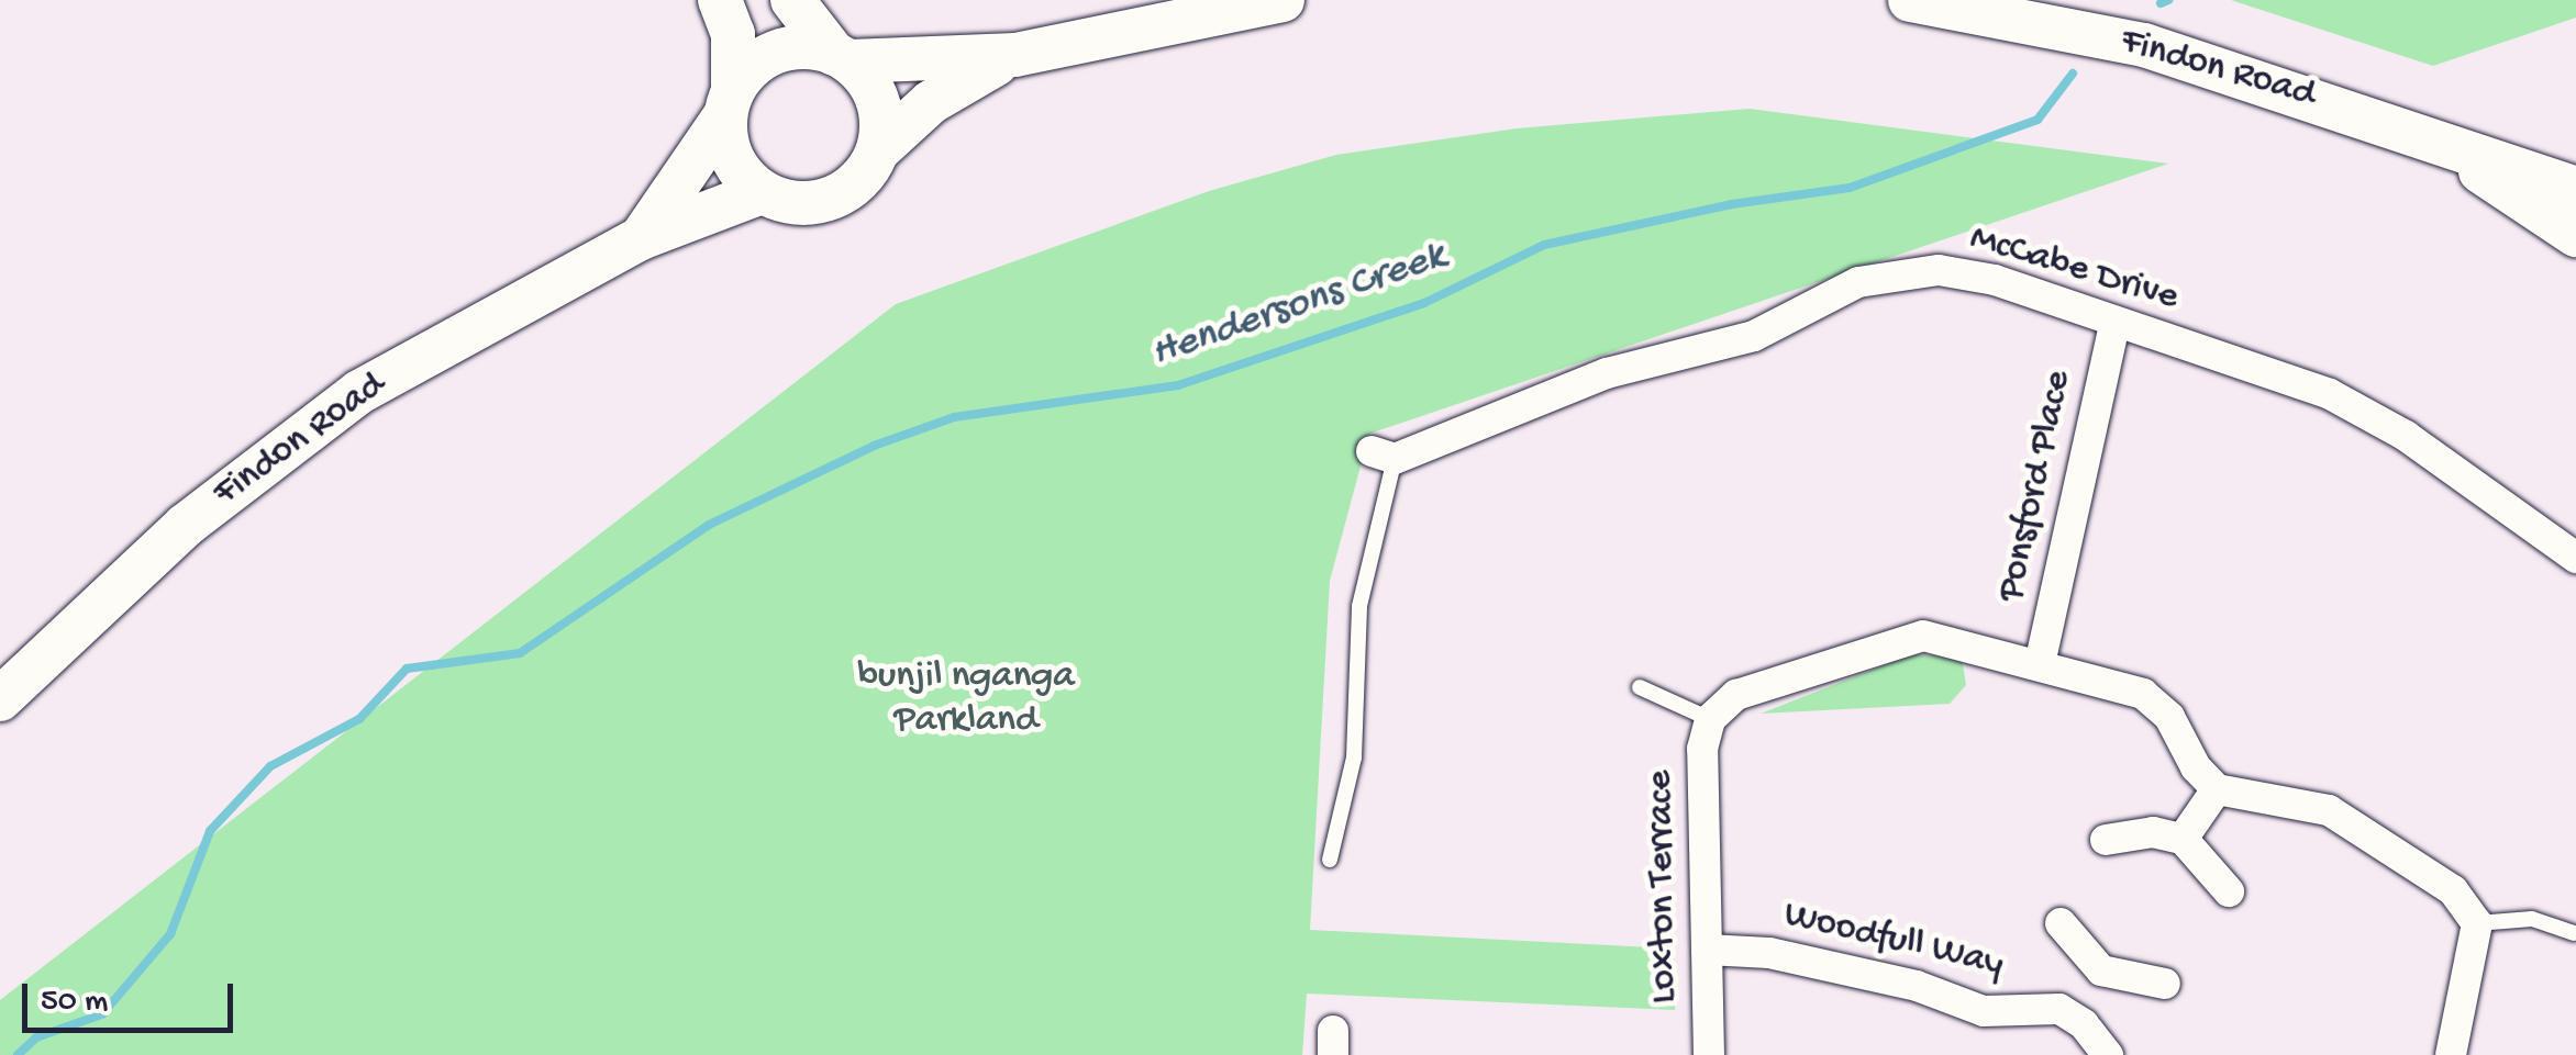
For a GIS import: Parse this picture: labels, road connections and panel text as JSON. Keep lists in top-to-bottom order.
{
  "streets": {
    "main road": ["Findon Road"],
    "street": [
      "McCabe Drive",
      "Ponsford Place",
      "Loxton Terrace",
      "Woodfull Way"
    ]
  },
  "crossings": [
    ["McCabe Drive", "Ponsford Place"],
    ["Ponsford Place", "Loxton Terrace"],
    ["Loxton Terrace", "Woodfull Way"]
  ],
  "water": ["Hendersons Creek"],
  "parks": ["bunjil nganga Parkland"],
  "scale_bar": "50 m"
}
